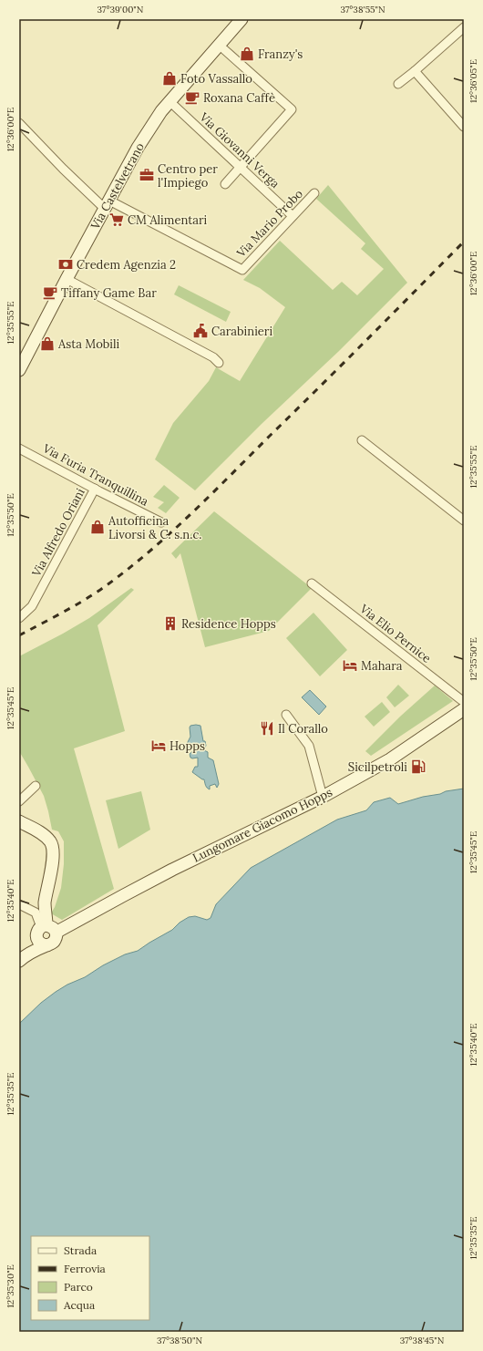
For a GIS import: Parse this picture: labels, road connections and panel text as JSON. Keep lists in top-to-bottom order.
{
  "streets": {
    "main road": ["Via Castelvetrano", "Lungomare Giacomo Hopps"],
    "street": [
      "Via Giovanni Verga",
      "Via Mario Probo",
      "Via Furia Tranquillina",
      "Via Alfredo Oriani",
      "Via Elio Pernice"
    ]
  },
  "crossings": [
    ["Via Giovanni Verga", "Via Castelvetrano"],
    ["Via Giovanni Verga", "Via Mario Probo"],
    ["Via Castelvetrano", "Via Mario Probo"],
    ["Via Furia Tranquillina", "Via Alfredo Oriani"]
  ],
  "places": {
    "shop": [
      "Franzy's",
      "Foto Vassallo",
      "Asta Mobili",
      "Autofficina Livorsi & C. s.n.c."
    ],
    "cafe": ["Roxana Caffè", "Tiffany Game Bar"],
    "office": ["Centro per l'Impiego"],
    "supermarket": ["CM Alimentari"],
    "bank": ["Credem Agenzia 2"],
    "public building": ["Carabinieri"],
    "building": ["Residence Hopps"],
    "hotel": ["Mahara", "Hopps"],
    "restaurant": ["Il Corallo"],
    "fuel station": ["Sicilpetroli"]
  },
  "legend": [
    "Strada",
    "Ferrovia",
    "Parco",
    "Acqua"
  ],
  "coordinates": [
    "37°39'00\"N",
    "37°38'55\"N",
    "12°36'05\"E",
    "12°36'00\"E",
    "12°35'55\"E",
    "12°35'50\"E",
    "12°35'45\"E",
    "12°35'40\"E",
    "12°35'35\"E",
    "12°35'30\"E",
    "37°38'50\"N",
    "37°38'45\"N"
  ]
}
